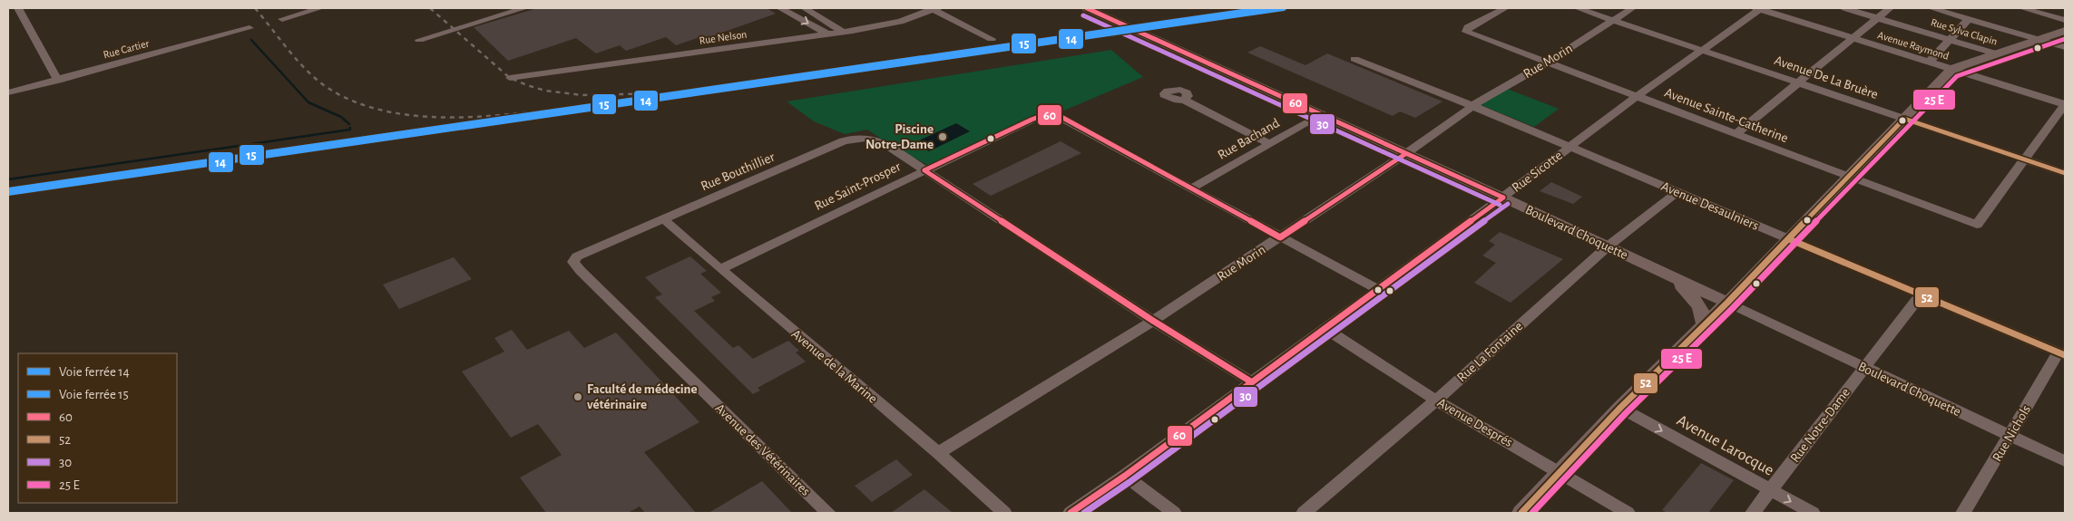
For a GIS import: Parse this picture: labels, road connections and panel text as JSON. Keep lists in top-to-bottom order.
{
  "streets": {
    "main road": ["Boulevard Choquette"],
    "street": [
      "Rue Sylva Clapin",
      "Rue Nelson",
      "Avenue Raymond",
      "Rue Cartier",
      "Rue Morin",
      "Avenue De La Bruère",
      "Avenue Sainte-Catherine",
      "Rue Bachand",
      "Rue Bouthillier",
      "Rue Sicotte",
      "Rue Saint-Prosper",
      "Avenue Desaulniers",
      "Rue La Fontaine",
      "Avenue de la Marine",
      "Avenue Després",
      "Rue Notre-Dame",
      "Rue Nichols",
      "Avenue Larocque",
      "Avenue des Vétérinaires"
    ]
  },
  "crossings": [
    ["Avenue Raymond", "Rue Sicotte"],
    ["Rue Morin", "Avenue De La Bruère"],
    ["Rue Morin", "Avenue Sainte-Catherine"],
    ["Rue Morin", "Rue Bouthillier"],
    ["Rue Morin", "Avenue Desaulniers"],
    ["Rue Morin", "Boulevard Choquette"],
    ["Rue Morin", "Avenue de la Marine"],
    ["Avenue De La Bruère", "Avenue Sainte-Catherine"],
    ["Avenue De La Bruère", "Rue Sicotte"],
    ["Avenue Sainte-Catherine", "Rue Sicotte"],
    ["Rue Bachand", "Rue Saint-Prosper"],
    ["Rue Bachand", "Boulevard Choquette"],
    ["Rue Bouthillier", "Rue Sicotte"],
    ["Rue Bouthillier", "Rue Saint-Prosper"],
    ["Rue Bouthillier", "Avenue de la Marine"],
    ["Rue Bouthillier", "Avenue des Vétérinaires"],
    ["Rue Sicotte", "Avenue Desaulniers"],
    ["Rue Sicotte", "Boulevard Choquette"],
    ["Rue Sicotte", "Avenue Després"],
    ["Rue Saint-Prosper", "Avenue de la Marine"],
    ["Avenue Desaulniers", "Rue La Fontaine"],
    ["Avenue Desaulniers", "Rue Notre-Dame"],
    ["Avenue Desaulniers", "Rue Nichols"],
    ["Boulevard Choquette", "Rue La Fontaine"],
    ["Boulevard Choquette", "Rue Notre-Dame"],
    ["Boulevard Choquette", "Rue Nichols"],
    ["Rue La Fontaine", "Avenue Després"],
    ["Rue Notre-Dame", "Avenue Larocque"]
  ],
  "one_way": ["Avenue Larocque"],
  "places": ["Piscine Notre-Dame", "Faculté de médecine vétérinaire"],
  "lines": [
    "rail line 14",
    "rail line 15",
    "transit line 60",
    "transit line 30",
    "transit line 52"
  ],
  "legend": [
    "Voie ferrée 14",
    "Voie ferrée 15",
    "60",
    "52",
    "30",
    "25 E"
  ]
}
